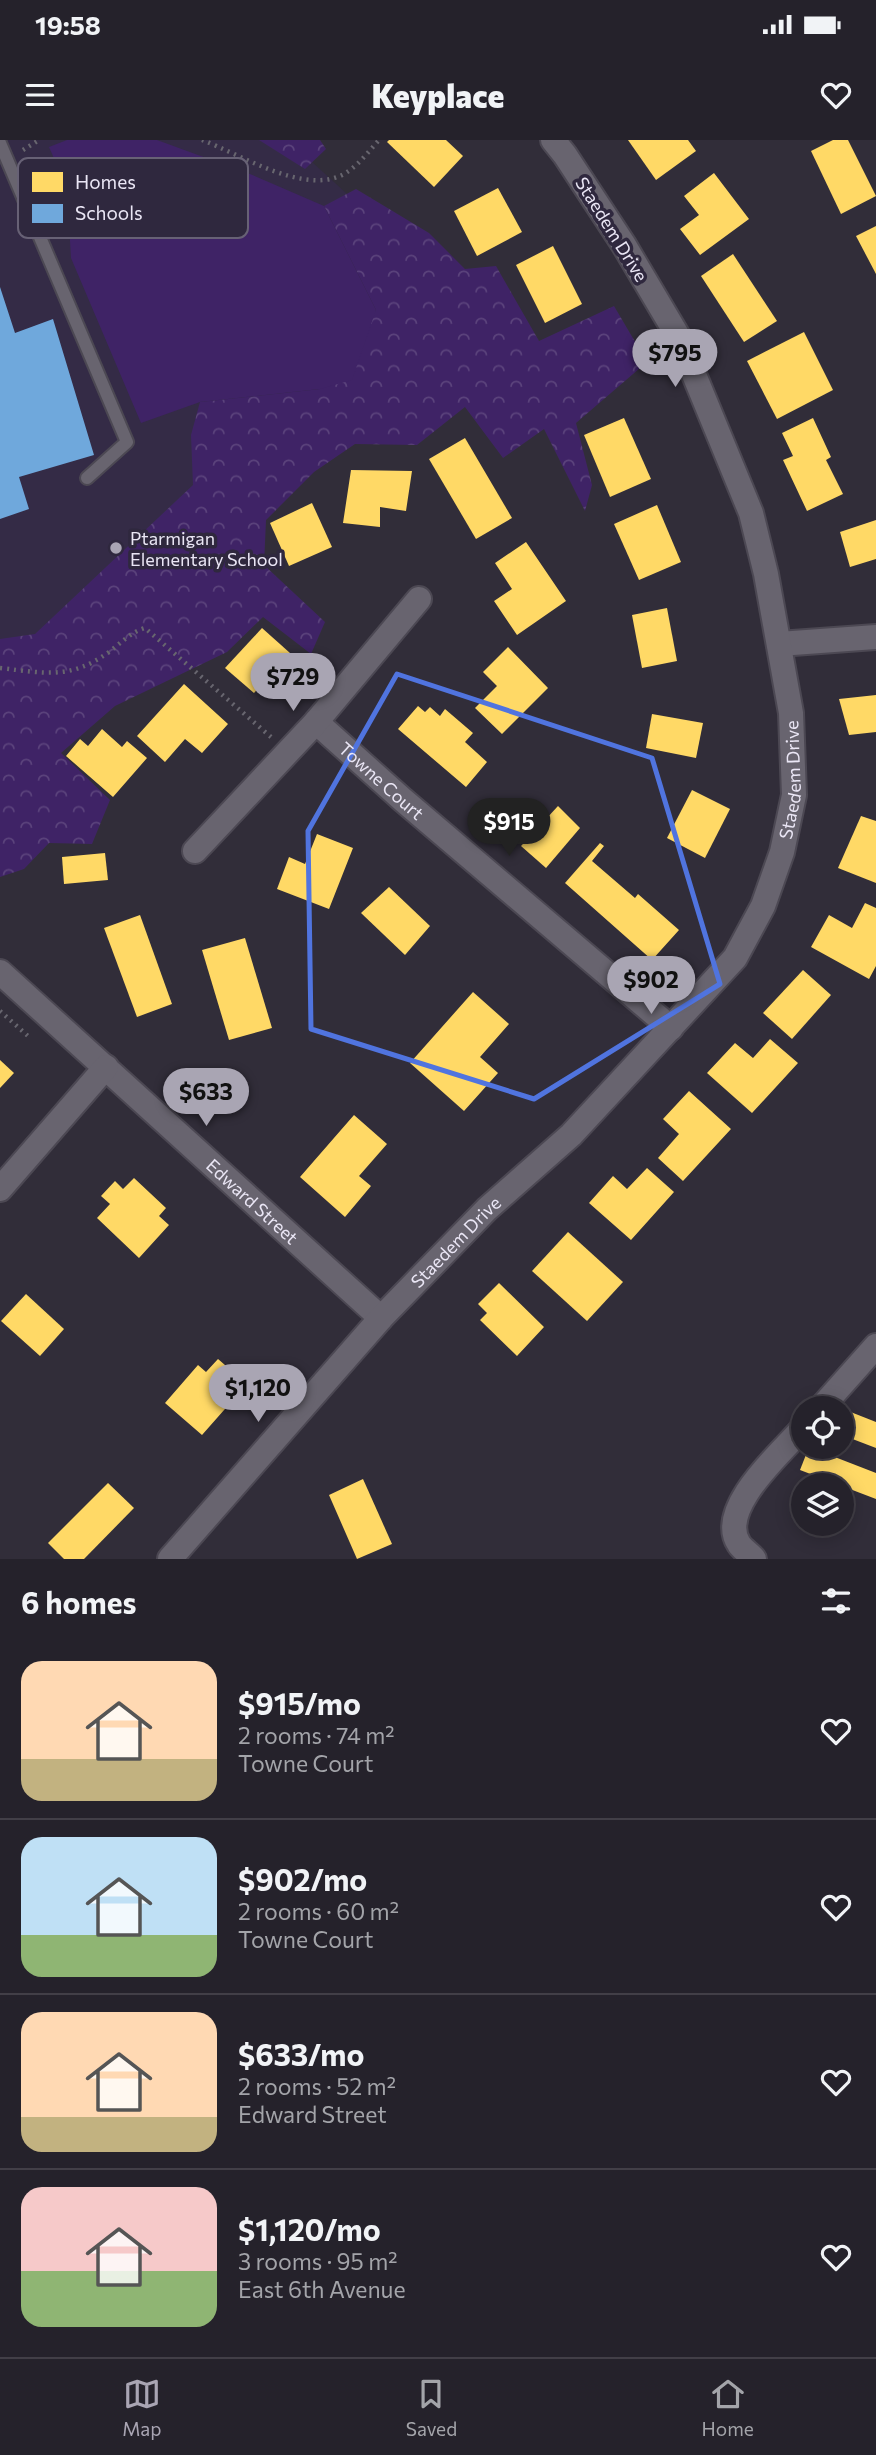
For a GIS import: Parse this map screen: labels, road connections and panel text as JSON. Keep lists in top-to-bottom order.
{
  "streets": {
    "street": ["Staedem Drive", "Towne Court", "Edward Street"]
  },
  "crossings": [
    ["Staedem Drive", "Towne Court"],
    ["Staedem Drive", "Edward Street"]
  ],
  "places": ["Ptarmigan Elementary School"],
  "legend": ["Homes", "Schools"],
  "page": {
    "status": "19:58",
    "header": "Keyplace",
    "price": [
      "$795",
      "$729",
      "$915",
      "$902",
      "$633",
      "$1,120"
    ],
    "heading": "6 homes",
    "list": [
      {
        "name": "$915/mo",
        "note": "2 rooms · 74 m² · Towne Court"
      },
      {
        "name": "$902/mo",
        "note": "2 rooms · 60 m² · Towne Court"
      },
      {
        "name": "$633/mo",
        "note": "2 rooms · 52 m² · Edward Street"
      },
      {
        "name": "$1,120/mo",
        "note": "3 rooms · 95 m² · East 6th Avenue"
      }
    ],
    "tabs": ["Map", "Saved", "Home"]
  }
}
